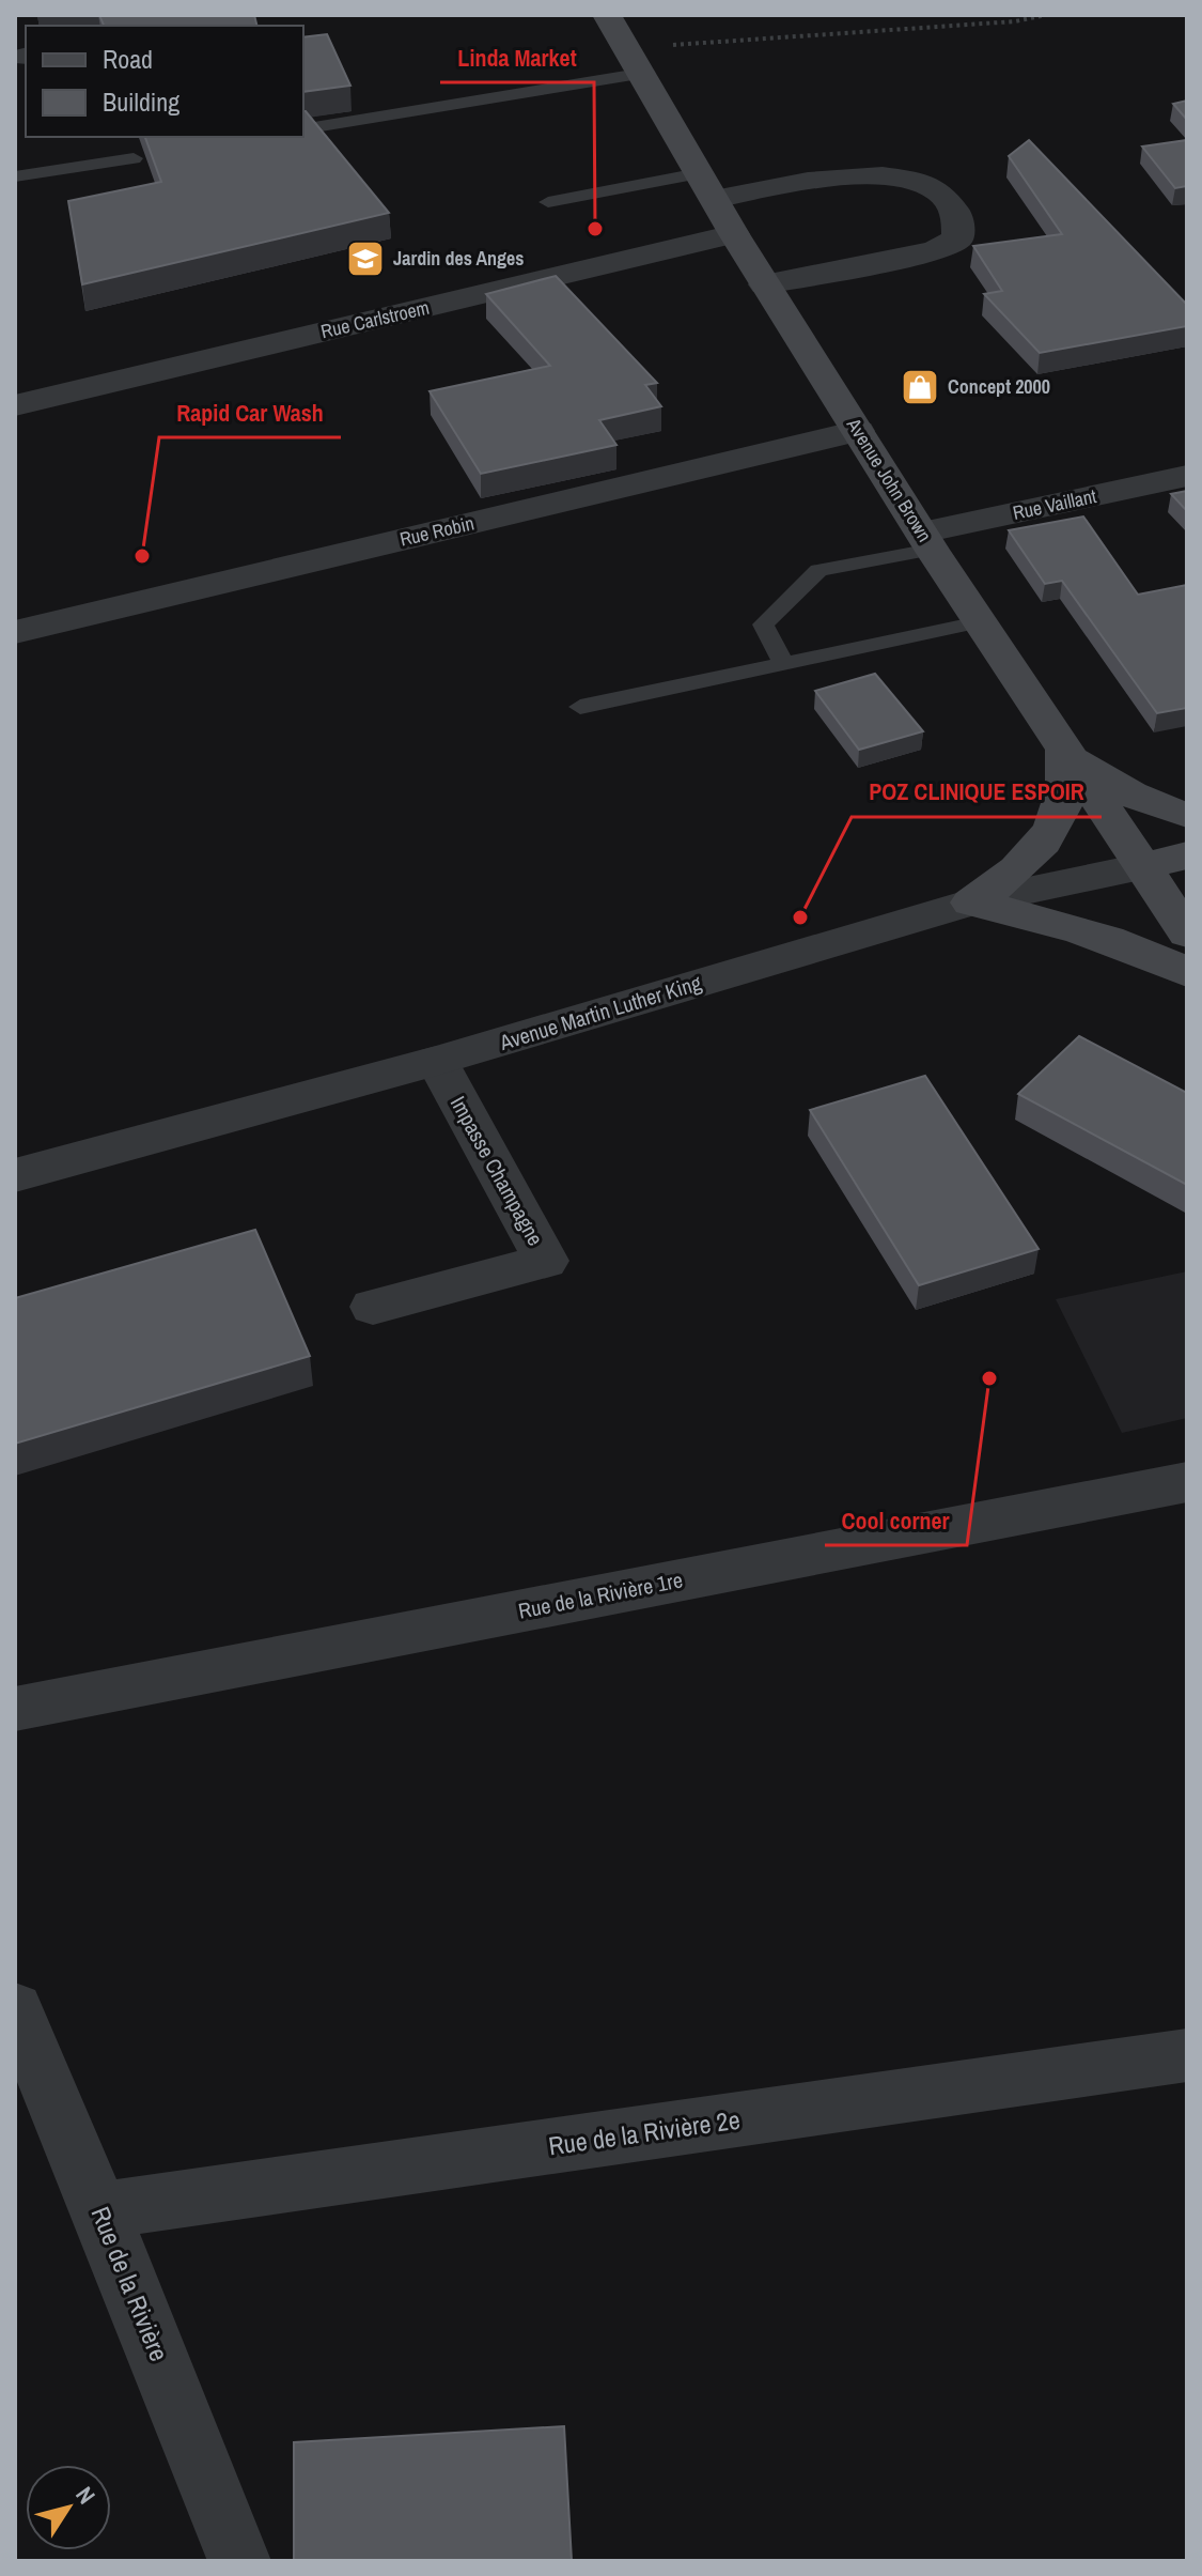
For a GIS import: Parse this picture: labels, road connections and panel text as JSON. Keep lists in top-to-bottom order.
{
  "streets": {
    "main road": ["Avenue John Brown", "Avenue Martin Luther King"],
    "street": [
      "Rue Carlstroem",
      "Rue Vaillant",
      "Rue Robin",
      "Impasse Champagne",
      "Rue de la Rivière 1re",
      "Rue de la Rivière 2e",
      "Rue de la Rivière"
    ]
  },
  "crossings": [
    ["Rue Carlstroem", "Avenue John Brown"],
    ["Avenue John Brown", "Rue Vaillant"],
    ["Avenue John Brown", "Rue Robin"],
    ["Avenue John Brown", "Avenue Martin Luther King"],
    ["Avenue Martin Luther King", "Impasse Champagne"],
    ["Rue de la Rivière 2e", "Rue de la Rivière"]
  ],
  "places": {
    "other": [
      "Linda Market",
      "Rapid Car Wash",
      "POZ CLINIQUE ESPOIR",
      "Cool corner"
    ],
    "school or university": ["Jardin des Anges"],
    "shop": ["Concept 2000"]
  },
  "legend": ["Road", "Building"],
  "north": "top right"
}
